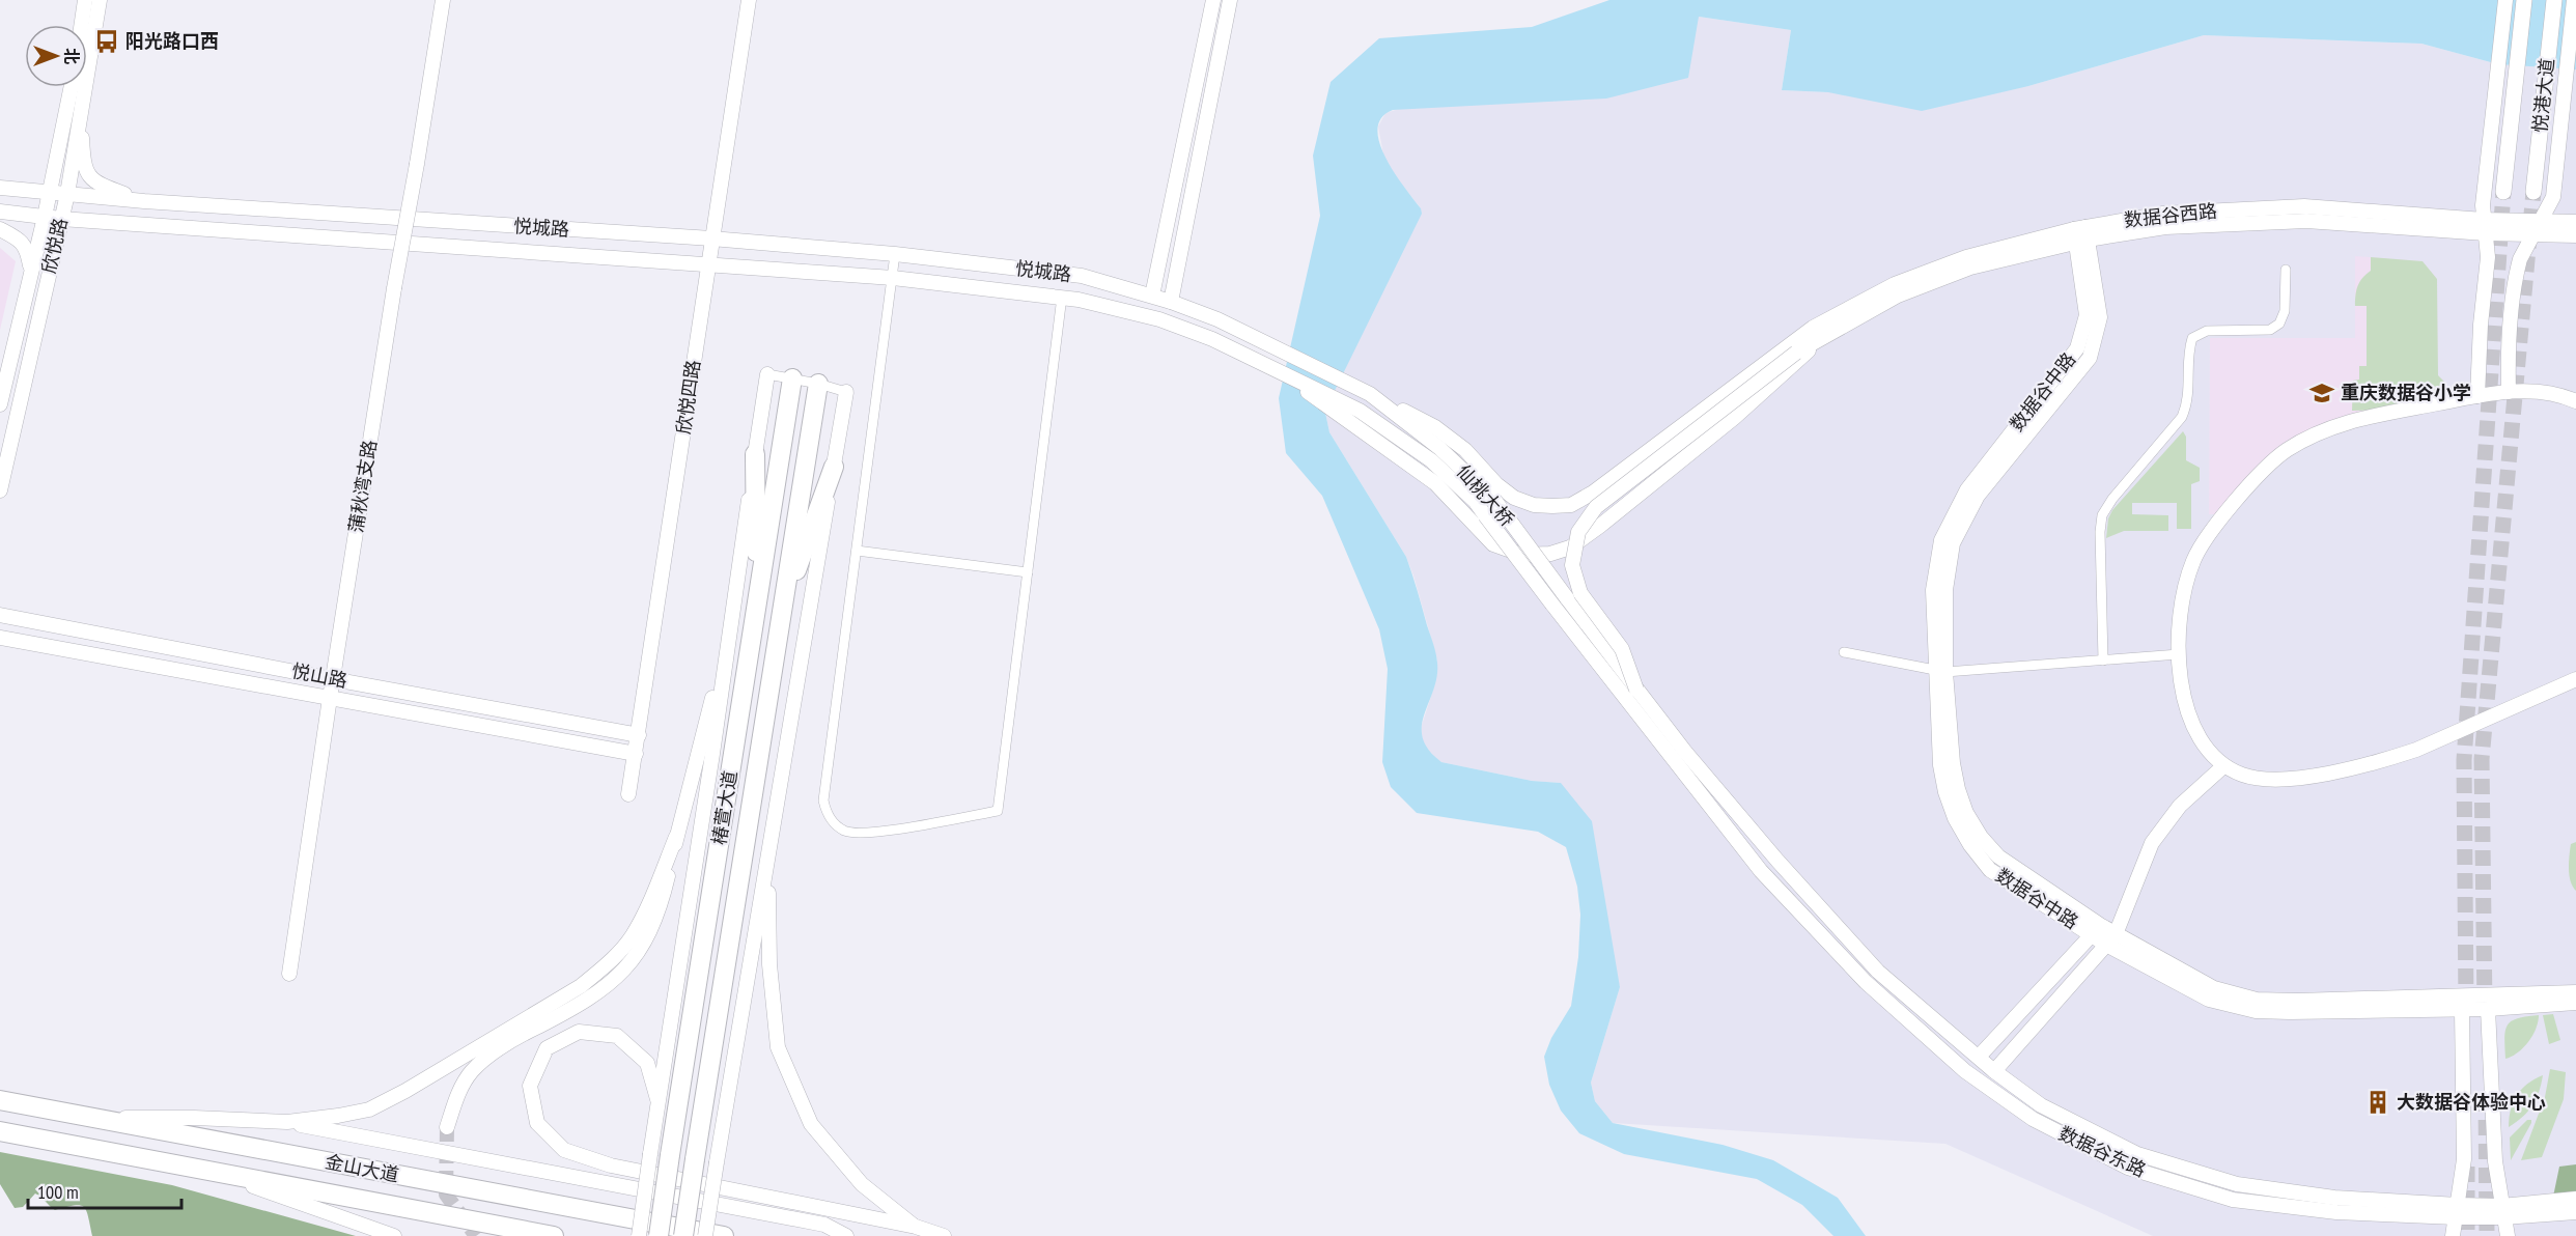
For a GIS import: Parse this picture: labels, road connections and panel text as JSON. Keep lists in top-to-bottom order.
{
  "streets": {
    "highway": ["椿萱大道", "金山大道"],
    "main road": [
      "悦港大道",
      "数据谷西路",
      "悦城路",
      "欣悦路",
      "数据谷中路",
      "欣悦四路",
      "蒲秋湾支路",
      "仙桃大桥",
      "悦山路",
      "数据谷东路"
    ]
  },
  "crossings": [
    ["数据谷西路", "数据谷中路"],
    ["悦城路", "欣悦路"],
    ["悦城路", "欣悦四路"],
    ["悦城路", "仙桃大桥"],
    ["欣悦四路", "悦山路"],
    ["蒲秋湾支路", "悦山路"],
    ["仙桃大桥", "数据谷东路"]
  ],
  "places": {
    "bus stop": ["阳光路口西"],
    "school or university": ["重庆数据谷小学"],
    "building": ["大数据谷体验中心"]
  },
  "scale_bar": "100 m",
  "north": "right"
}
